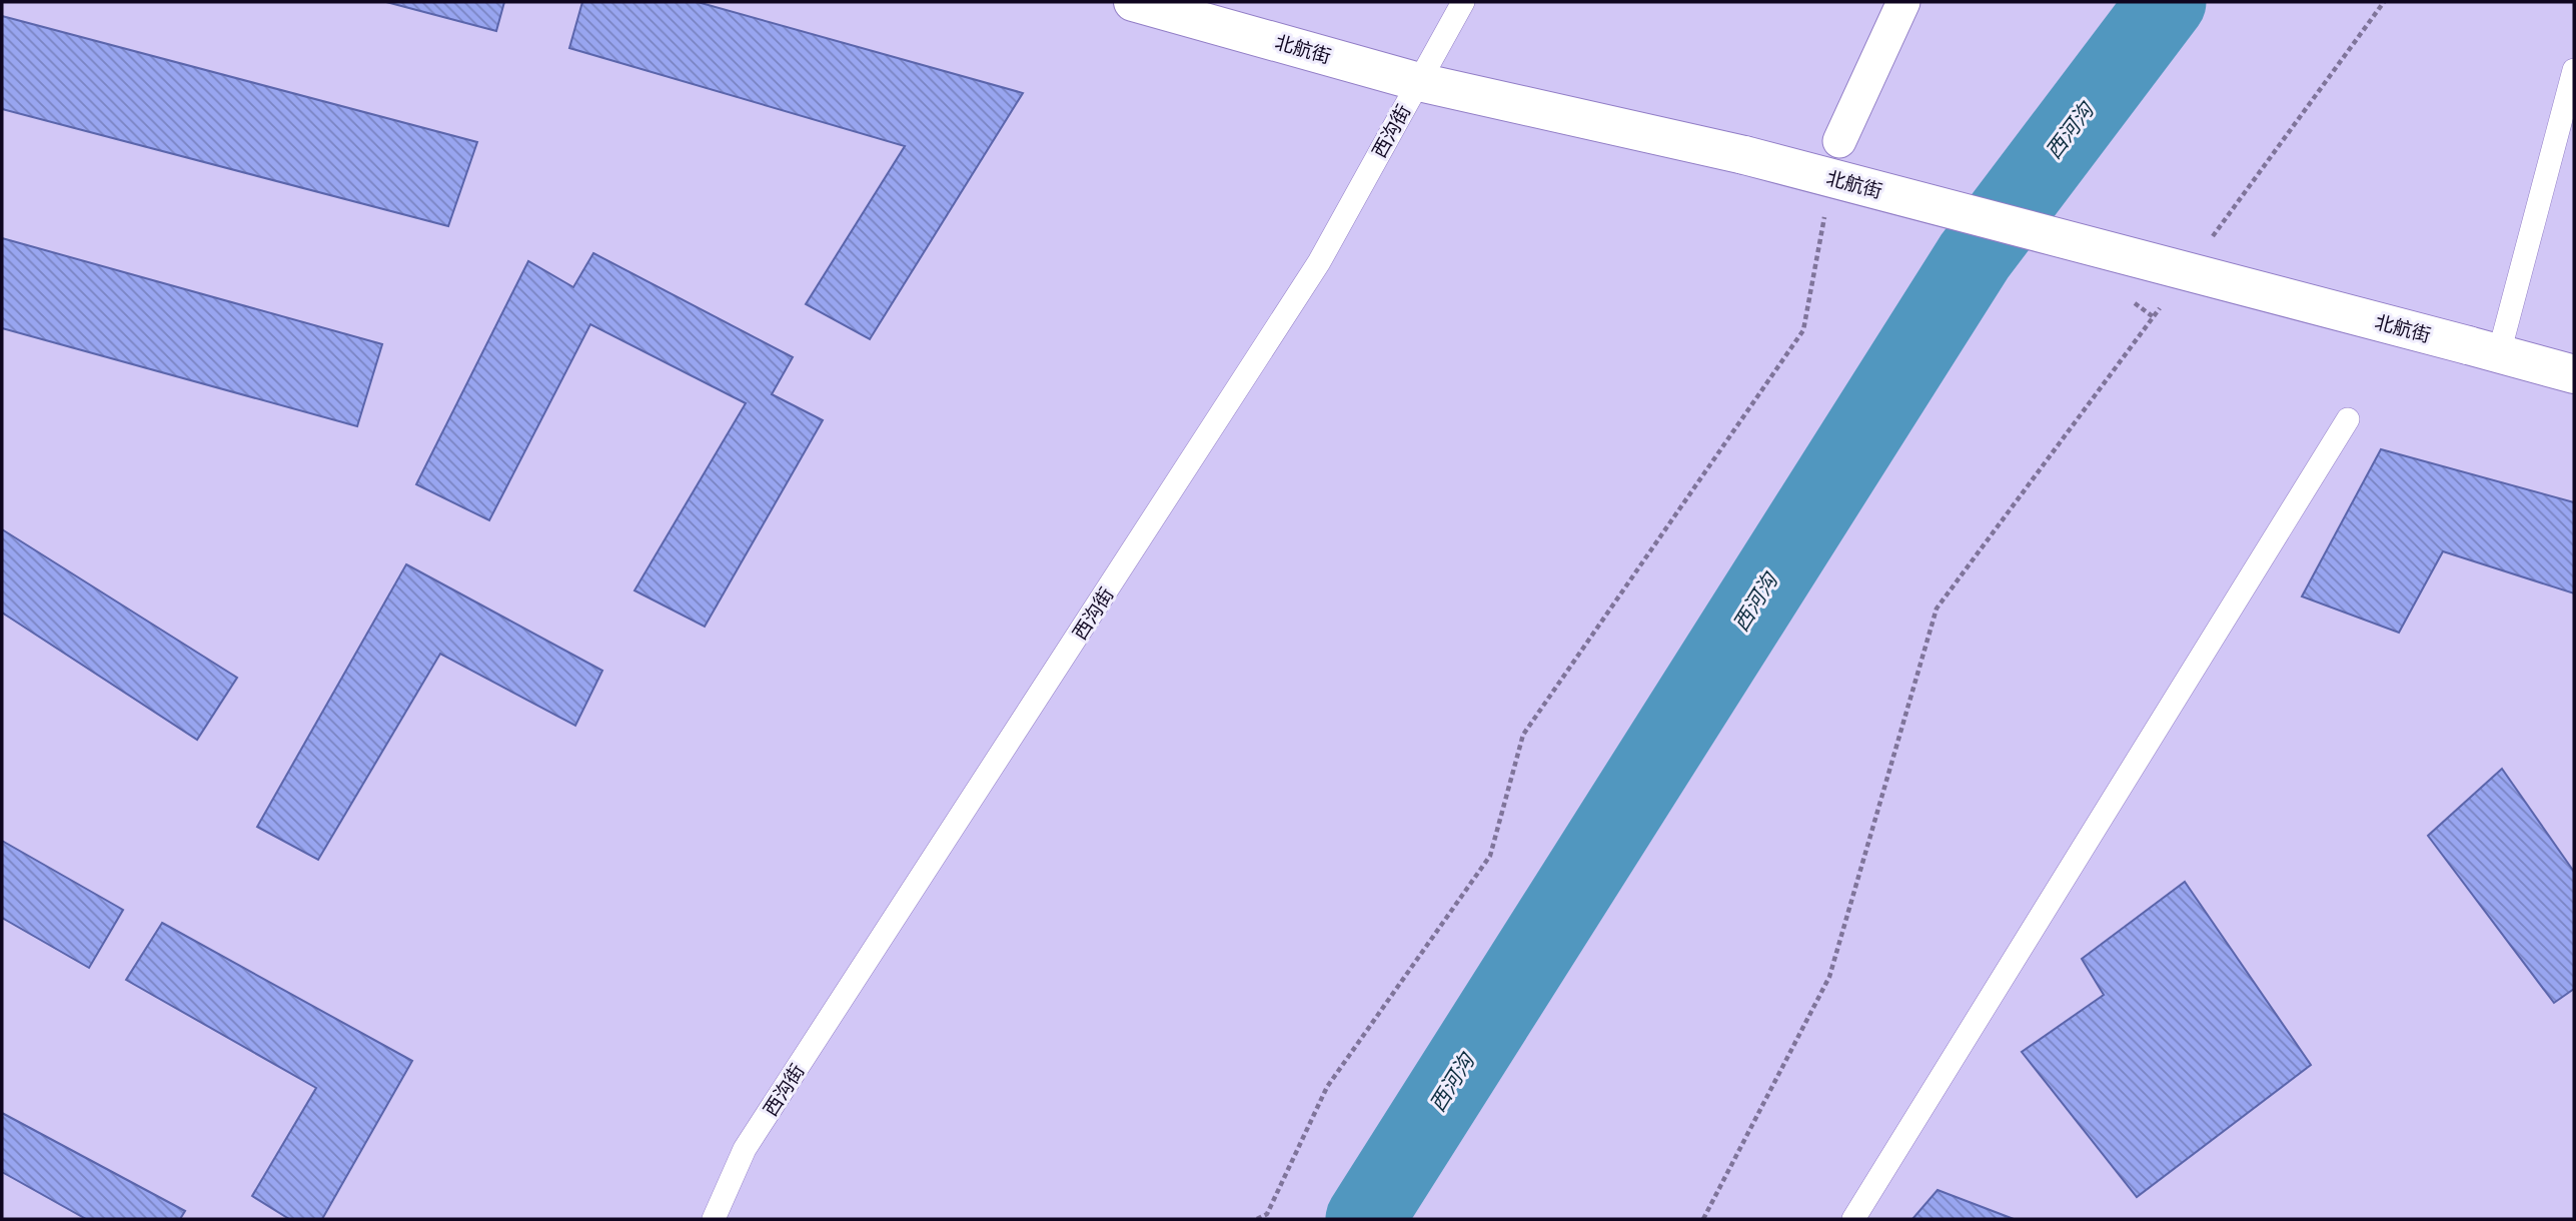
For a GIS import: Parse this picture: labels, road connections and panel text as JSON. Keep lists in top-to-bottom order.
{
  "streets": {
    "street": ["北航街"],
    "lane": ["西沟街"]
  },
  "crossings": [
    ["北航街", "西沟街"]
  ],
  "water": ["西河沟"]
}
